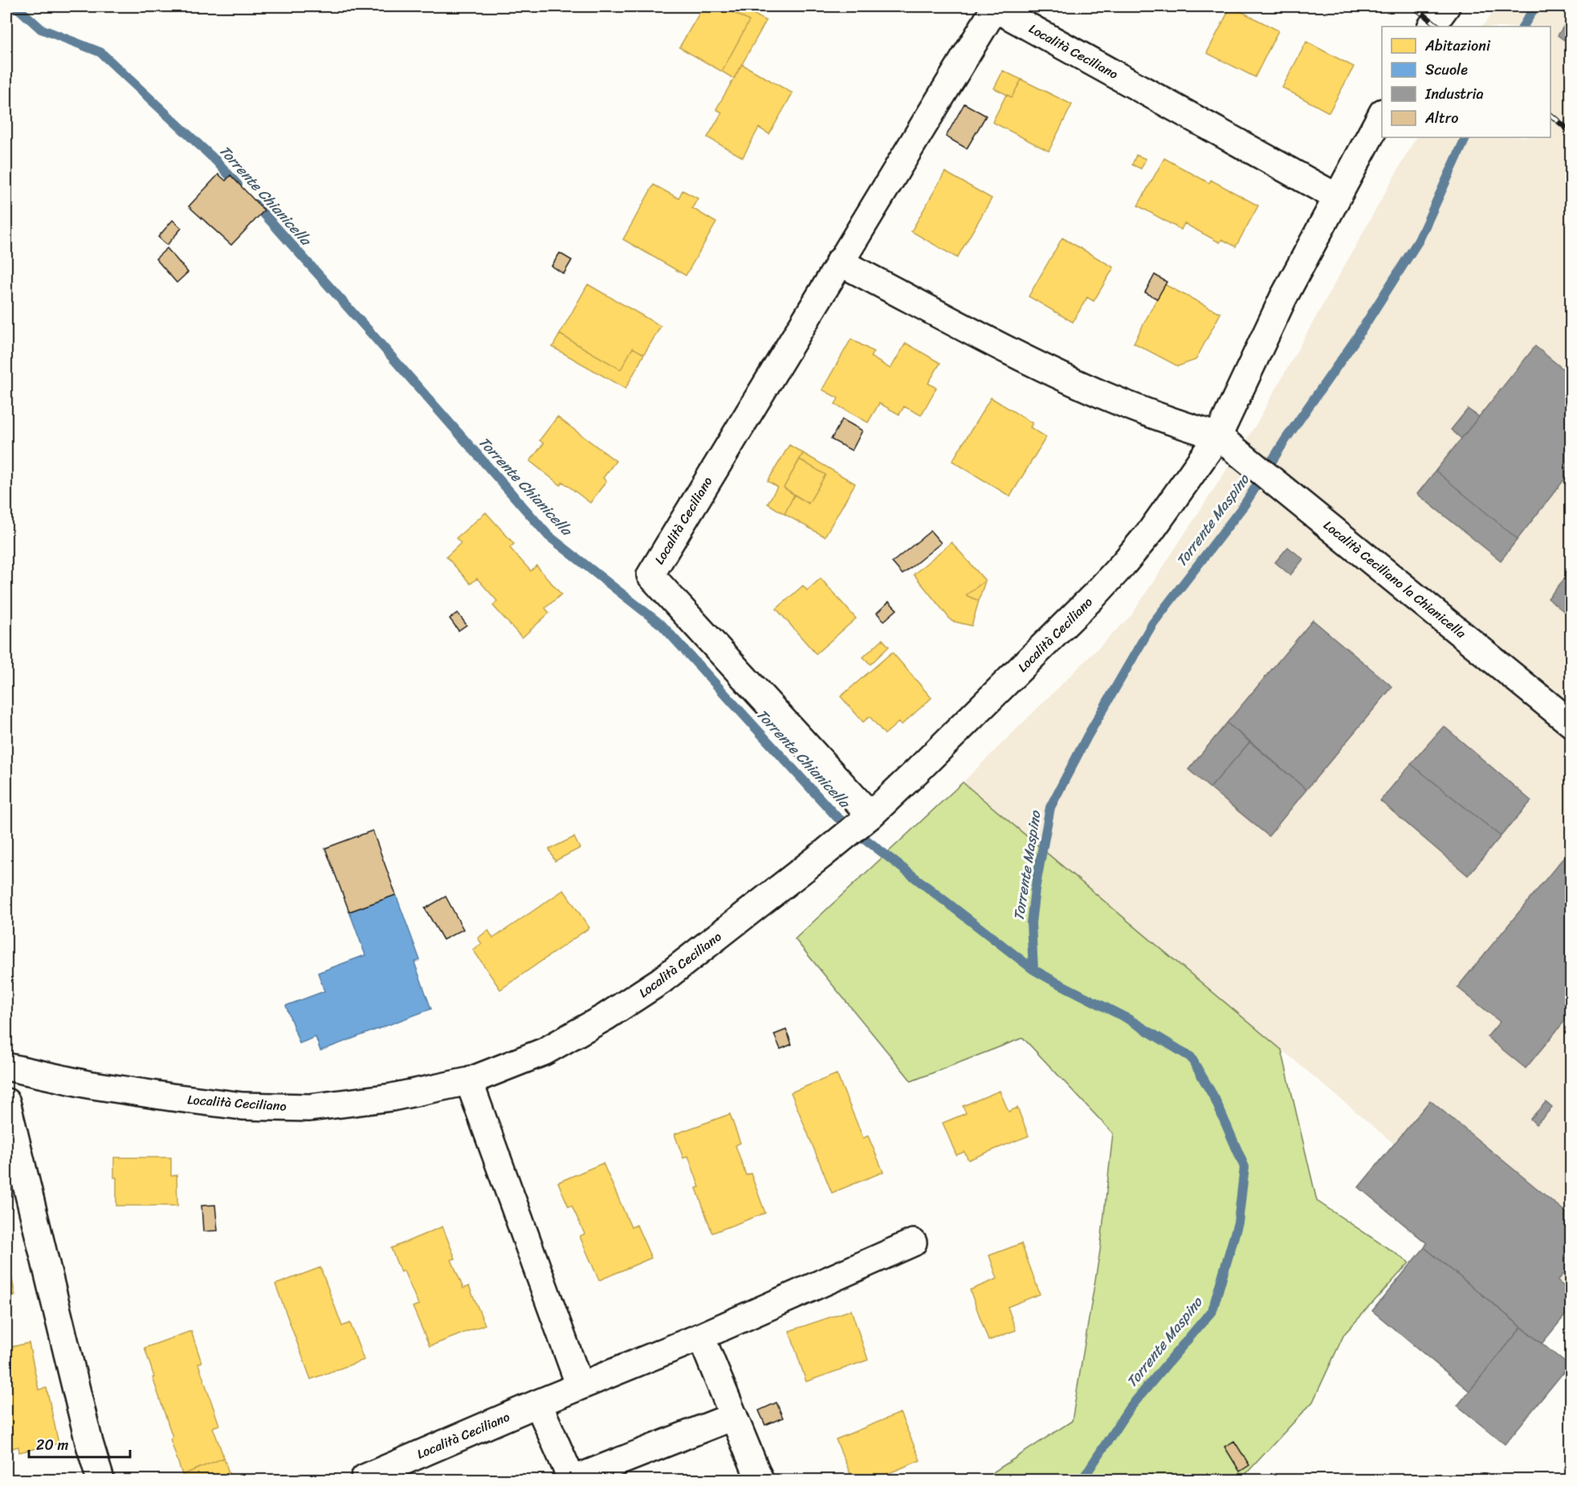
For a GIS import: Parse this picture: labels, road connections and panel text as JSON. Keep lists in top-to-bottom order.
{
  "streets": {
    "street": ["Località Ceciliano", "Località Ceciliano la Chianicella"]
  },
  "crossings": [
    ["Località Ceciliano", "Località Ceciliano la Chianicella"]
  ],
  "water": ["Torrente Chianicella", "Torrente Maspino"],
  "legend": [
    "Abitazioni",
    "Scuole",
    "Industria",
    "Altro"
  ],
  "scale_bar": "20 m"
}
